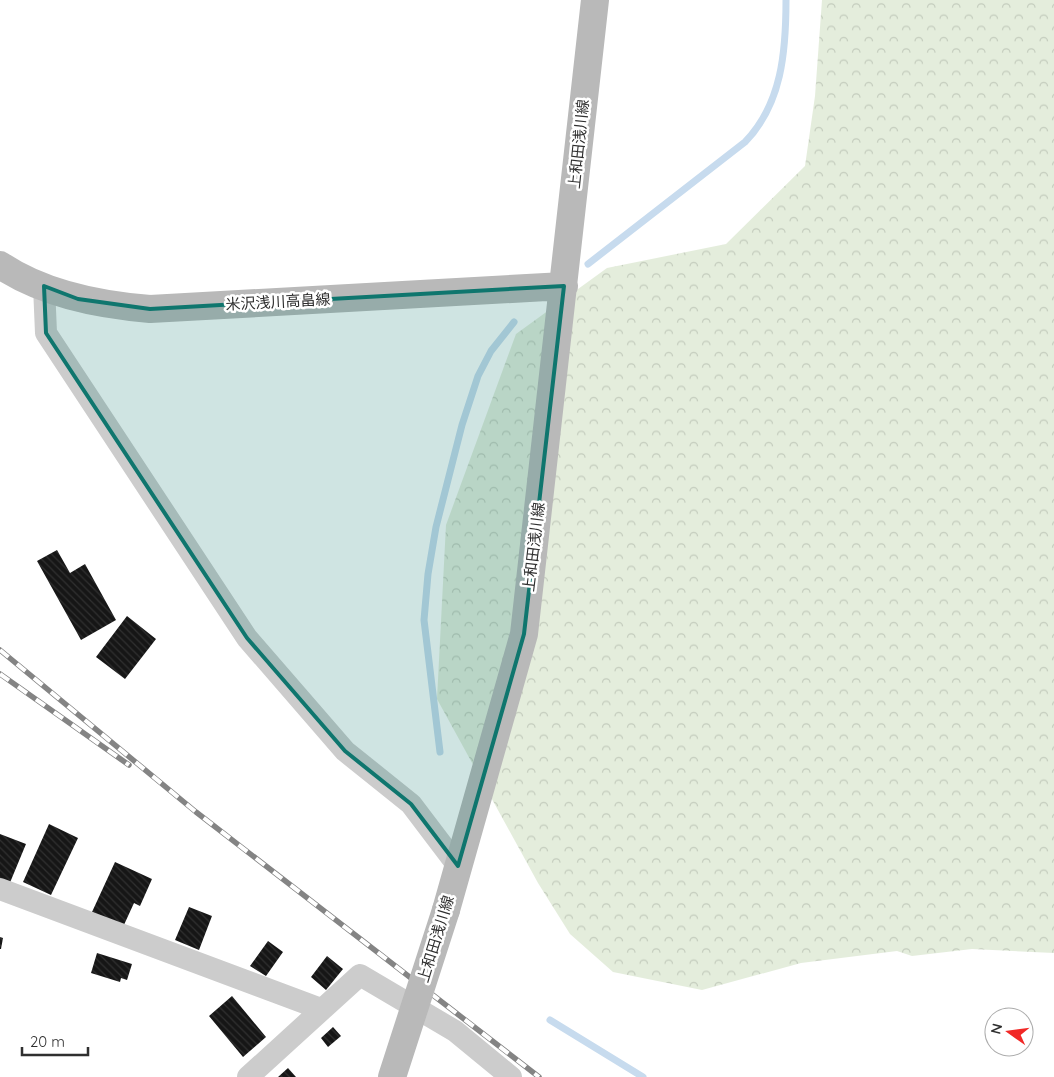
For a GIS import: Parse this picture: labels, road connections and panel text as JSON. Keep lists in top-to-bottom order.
{
  "streets": {
    "main road": ["上和田浅川線", "米沢浅川高畠線"]
  },
  "crossings": [
    ["上和田浅川線", "米沢浅川高畠線"]
  ],
  "scale_bar": "20 m",
  "north": "left"
}
